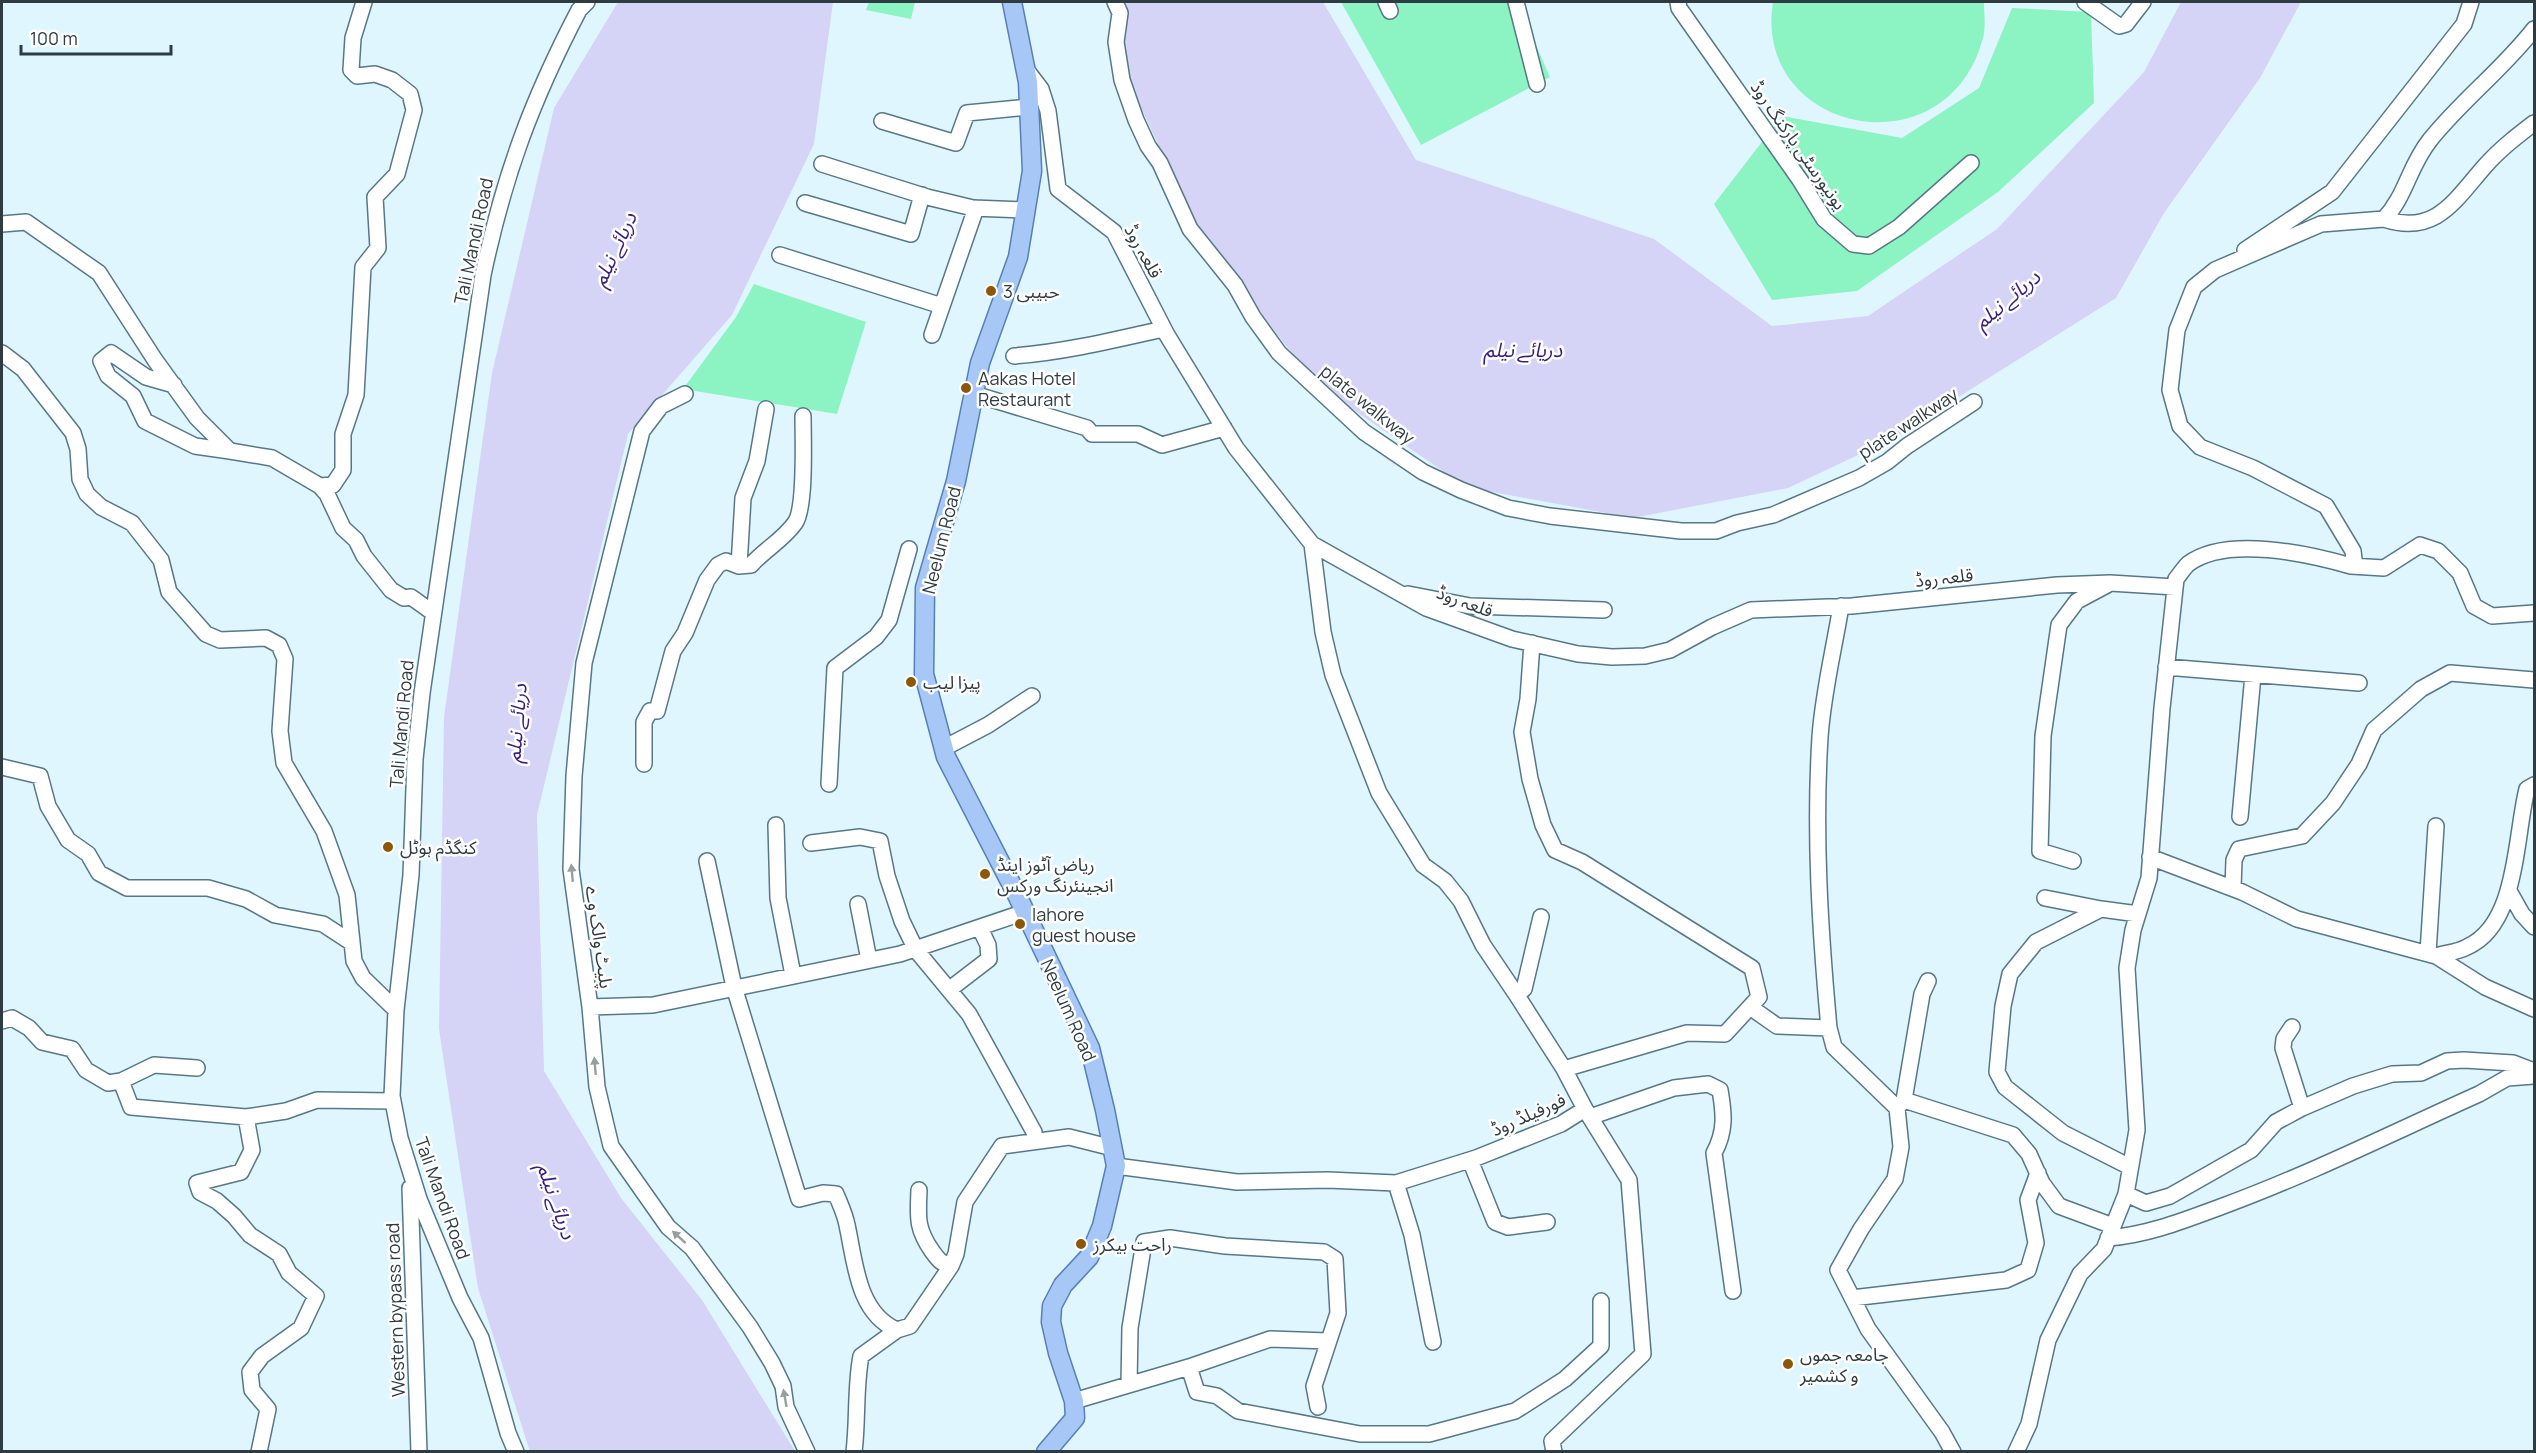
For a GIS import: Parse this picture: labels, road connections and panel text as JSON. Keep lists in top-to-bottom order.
{
  "streets": {
    "main road": ["Neelum Road"],
    "street": [
      "یونیورسٹی پارکنگ روڈ",
      "Tali Mandi Road",
      "قلعہ روڈ",
      "plate walkway",
      "پلیٹ والک وے",
      "فورفیلڈ روڈ",
      "Western bypass road"
    ]
  },
  "crossings": [
    ["Tali Mandi Road", "Western bypass road"],
    ["قلعہ روڈ", "Neelum Road"],
    ["Neelum Road", "فورفیلڈ روڈ"]
  ],
  "one_way": ["پلیٹ والک وے"],
  "water": ["دریائے نیلم"],
  "places": [
    "حبیبی 3",
    "Aakas Hotel Restaurant",
    "پیزا لیب",
    "کنگڈم ہوٹل",
    "ریاض آٹوز اینڈ انجینئرنگ ورکس",
    "lahore guest house",
    "راحت بیکرز",
    "جامعہ جموں و کشمیر"
  ],
  "scale_bar": "100 m"
}
